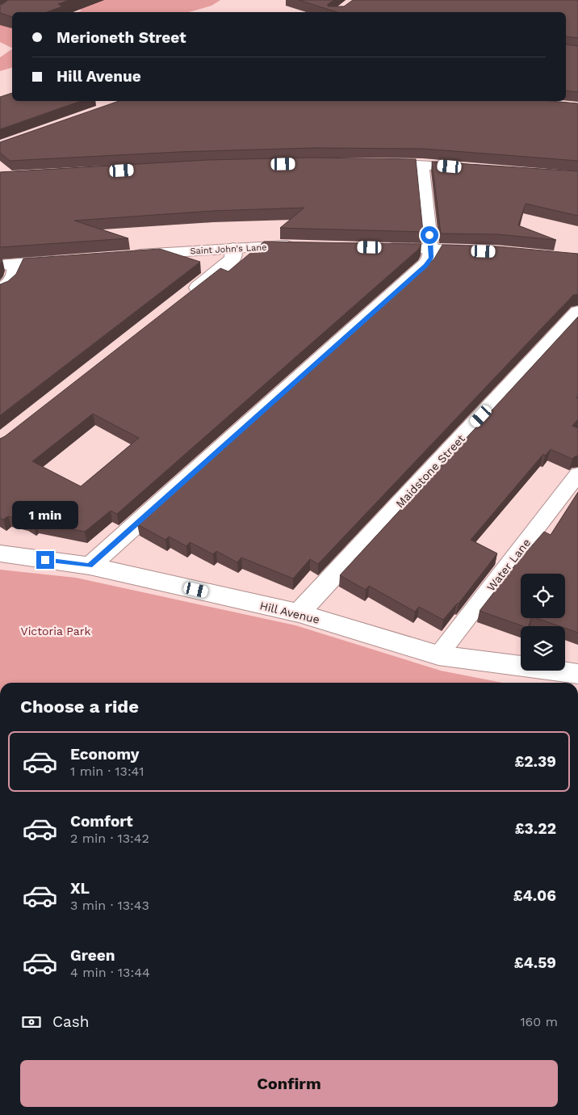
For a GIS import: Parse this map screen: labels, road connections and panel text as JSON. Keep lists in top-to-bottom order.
{
  "streets": {
    "street": ["Saint John's Lane", "Maidstone Street", "Hill Avenue"],
    "lane": ["Water Lane"]
  },
  "crossings": [
    ["Maidstone Street", "Hill Avenue"],
    ["Water Lane", "Hill Avenue"]
  ],
  "parks": ["Victoria Park"],
  "page": {
    "banner": ["Merioneth Street", "Hill Avenue"],
    "bubble": "1 min",
    "heading": "Choose a ride",
    "list": [
      {
        "name": "Economy",
        "note": "1 min · 13:41",
        "value": "£2.39"
      },
      {
        "name": "Comfort",
        "note": "2 min · 13:42",
        "value": "£3.22"
      },
      {
        "name": "XL",
        "note": "3 min · 13:43",
        "value": "£4.06"
      },
      {
        "name": "Green",
        "note": "4 min · 13:44",
        "value": "£4.59"
      }
    ],
    "pay": ["Cash", "160 m"],
    "buttons": "Confirm"
  }
}
